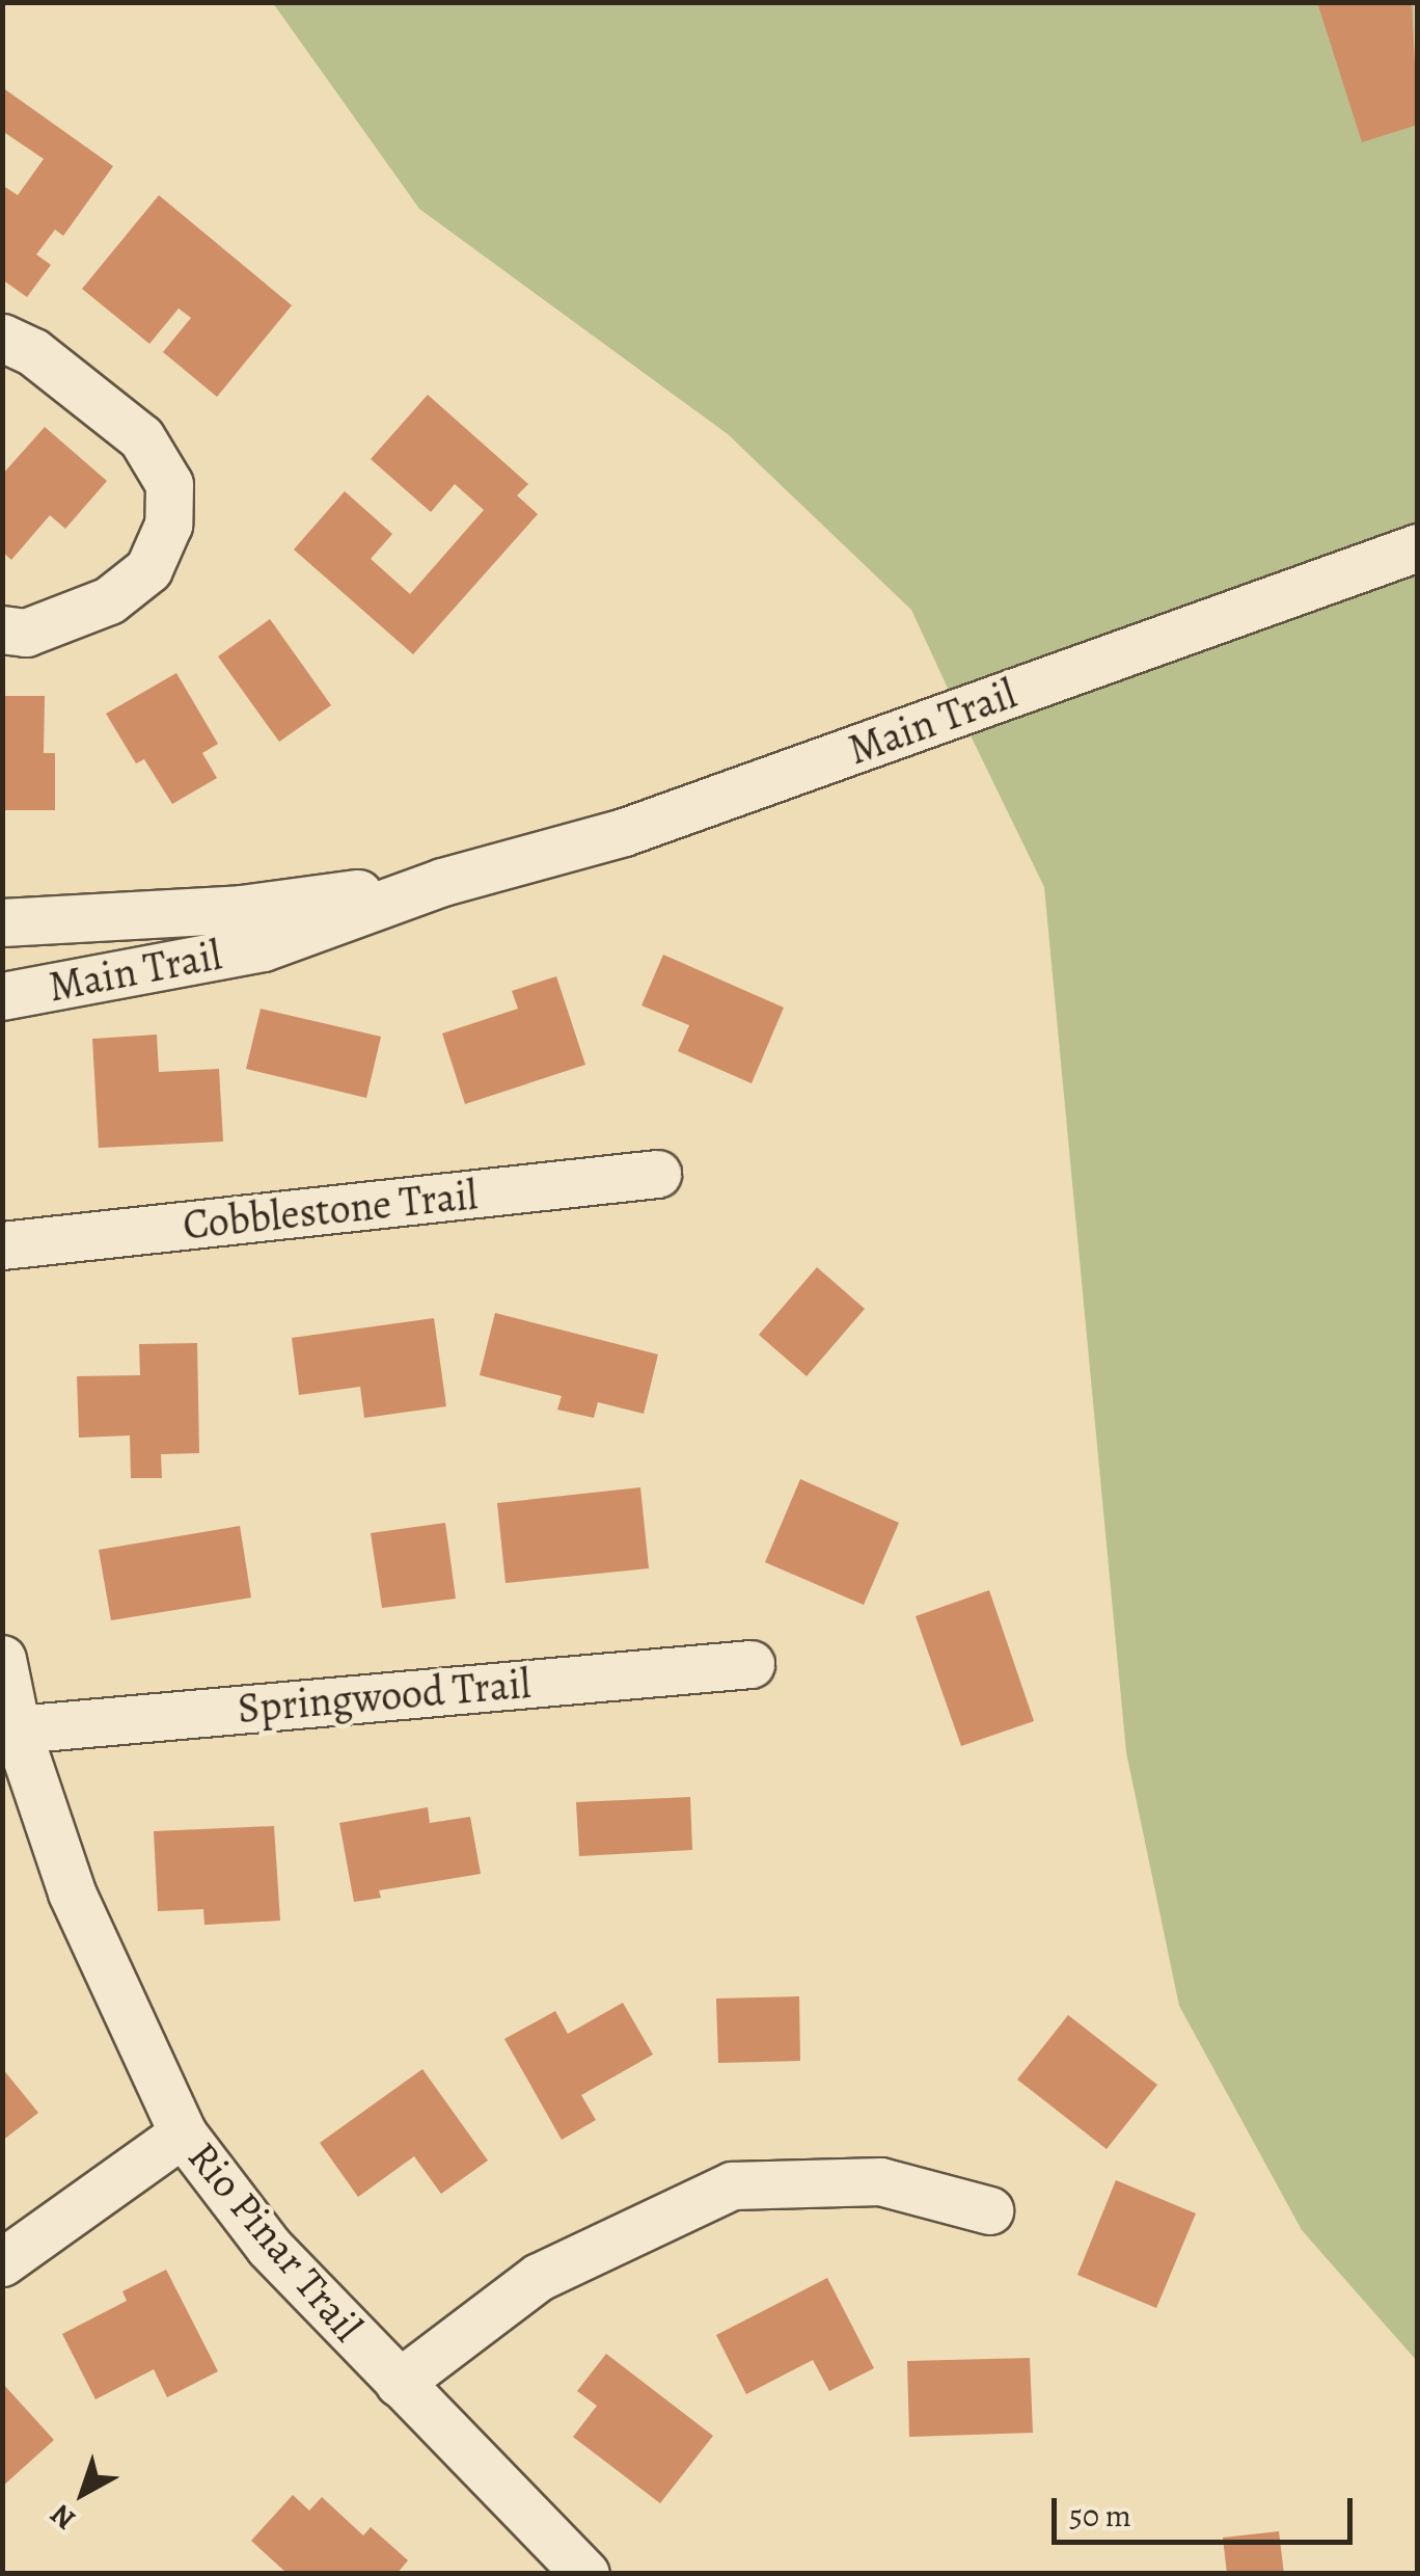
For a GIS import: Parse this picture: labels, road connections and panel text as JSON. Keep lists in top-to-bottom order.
{
  "streets": {
    "street": [
      "Main Trail",
      "Cobblestone Trail",
      "Springwood Trail",
      "Rio Pinar Trail"
    ]
  },
  "crossings": [
    ["Springwood Trail", "Rio Pinar Trail"]
  ],
  "scale_bar": "50 m",
  "north": "bottom left"
}
